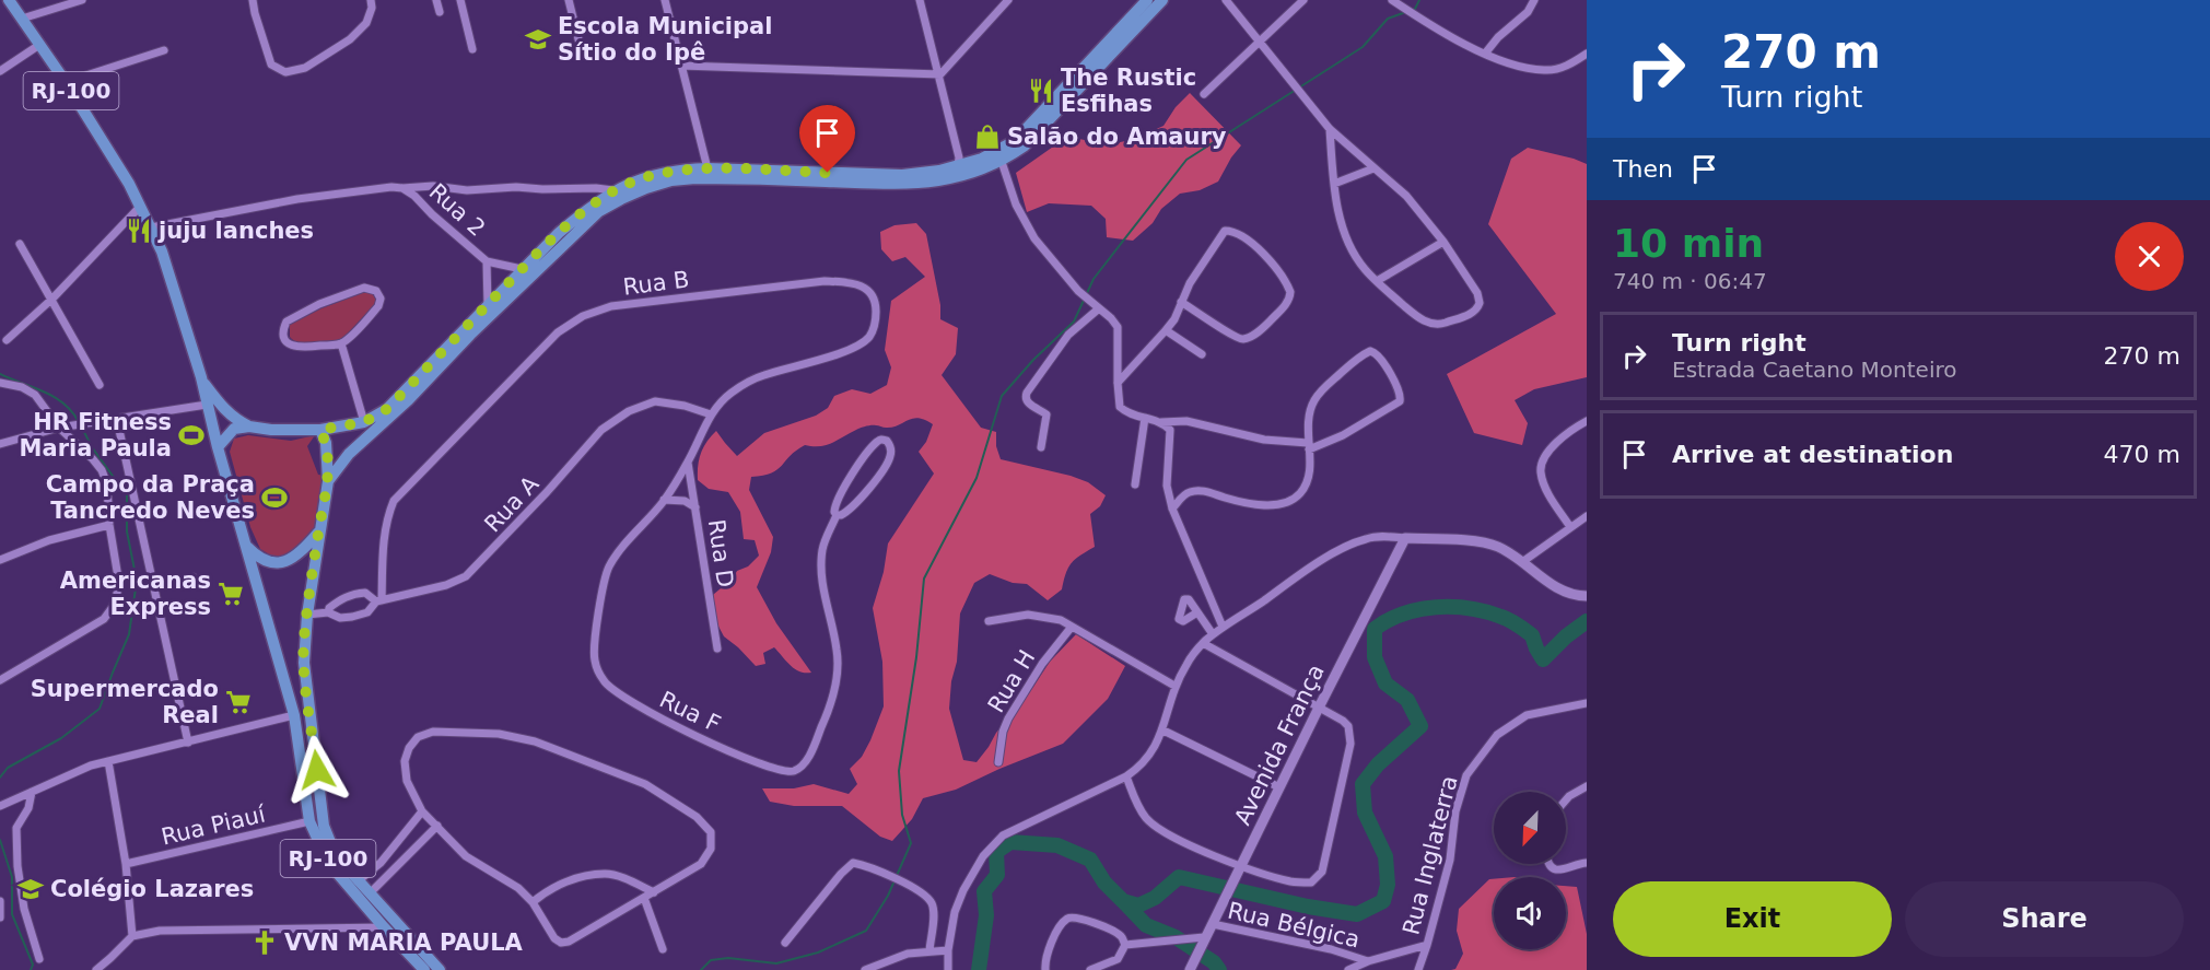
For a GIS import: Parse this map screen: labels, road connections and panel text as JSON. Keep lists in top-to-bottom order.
{
  "streets": {
    "main road": ["RJ-100"],
    "street": [
      "Rua 2",
      "Rua B",
      "Rua A",
      "Rua D",
      "Rua H",
      "Rua F",
      "Avenida França",
      "Rua Piauí",
      "Rua Inglaterra",
      "Rua Bélgica"
    ]
  },
  "crossings": [
    ["RJ-100", "Rua Piauí"],
    ["Rua B", "Rua A"],
    ["Rua B", "Rua F"],
    ["Rua A", "Rua F"],
    ["Rua D", "Rua F"],
    ["Avenida França", "Rua Bélgica"],
    ["Rua Inglaterra", "Rua Bélgica"]
  ],
  "places": {
    "school or university": ["Escola Municipal Sítio do Ipê", "Colégio Lazares"],
    "restaurant": ["The Rustic Esfihas", "juju lanches"],
    "shop": ["Salão do Amaury"],
    "sports": ["HR Fitness Maria Paula", "Campo da Praça Tancredo Neves"],
    "supermarket": ["Americanas Express", "Supermercado Real"],
    "church": ["VVN MARIA PAULA"]
  },
  "north": "bottom left",
  "page": {
    "turn": ["270 m", "Turn right"],
    "then": "Then",
    "heading": ["10 min", "740 m · 06:47"],
    "list": [
      {
        "name": "Turn right",
        "note": "Estrada Caetano Monteiro",
        "value": "270 m"
      },
      {
        "name": "Arrive at destination",
        "value": "470 m"
      }
    ],
    "buttons": ["Exit", "Share"]
  }
}
